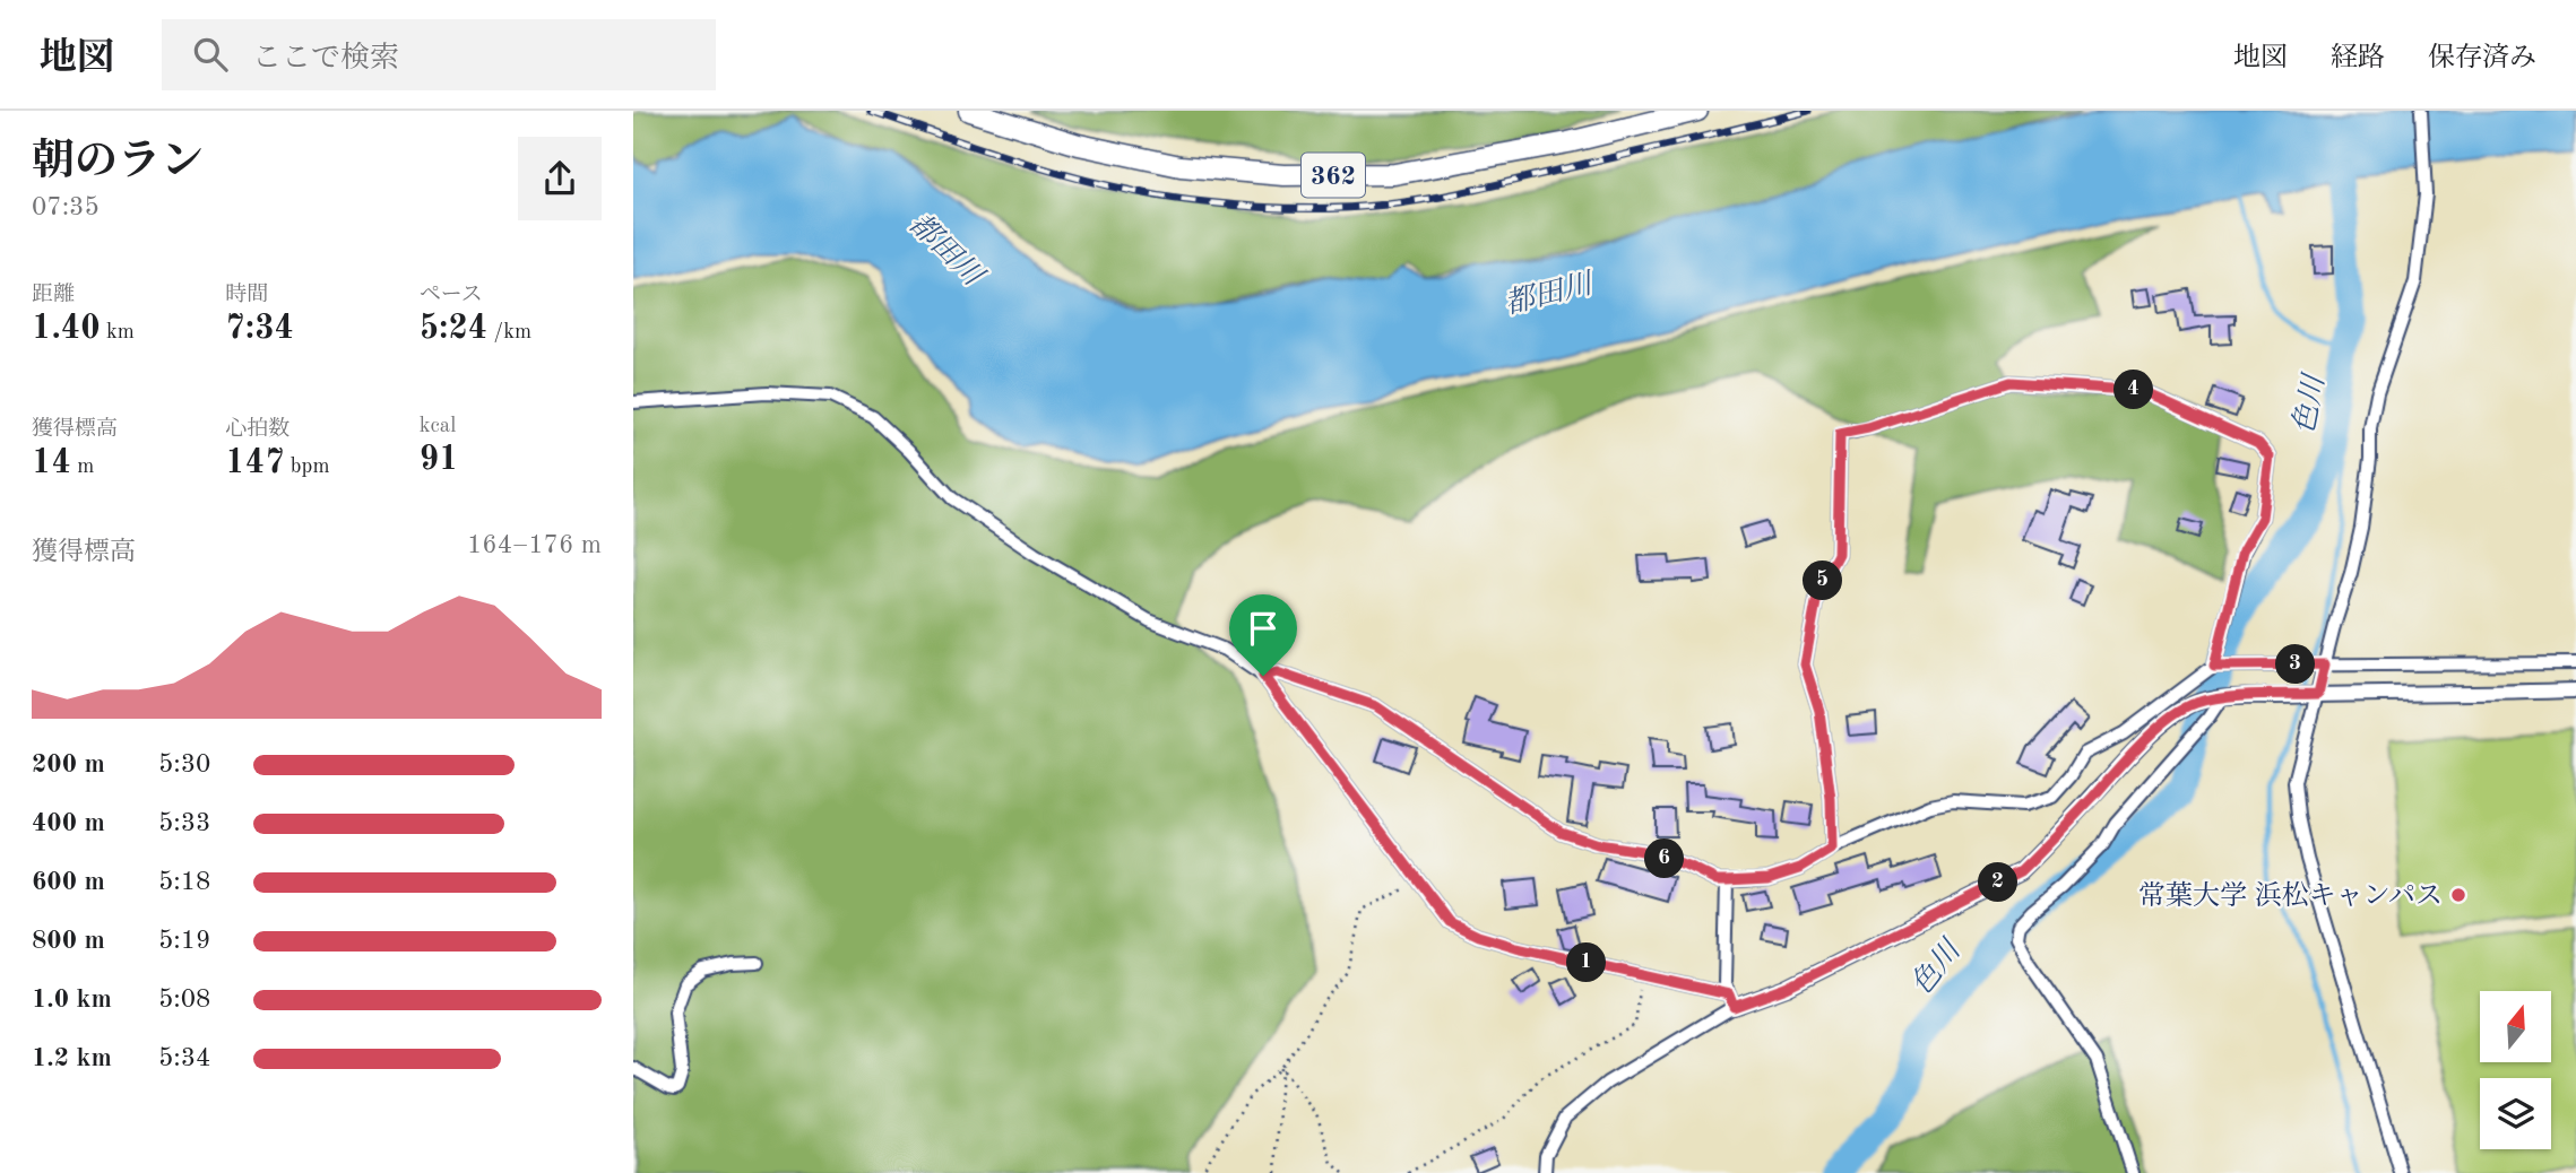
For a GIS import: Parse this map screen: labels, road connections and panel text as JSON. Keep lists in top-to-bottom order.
{
  "streets": {
    "highway": ["362"]
  },
  "water": ["都田川", "色川"],
  "places": ["常葉大学 浜松キャンパス"],
  "north": "top",
  "page": {
    "header": "地図",
    "search": "ここで検索",
    "nav": ["地図", "経路", "保存済み"],
    "heading": ["朝のラン", "07:35"],
    "stats": [
      ["距離", "1.40 km"],
      ["時間", "7:34"],
      ["ペース", "5:24 /km"],
      ["獲得標高", "14 m"],
      ["心拍数", "147 bpm"],
      ["kcal", "91"]
    ],
    "pins": [
      "4",
      "5",
      "3",
      "6",
      "2",
      "1"
    ],
    "chart": ["獲得標高", "164–176 m"],
    "list": [
      {
        "name": "200 m",
        "note": "5:30"
      },
      {
        "name": "400 m",
        "note": "5:33"
      },
      {
        "name": "600 m",
        "note": "5:18"
      },
      {
        "name": "800 m",
        "note": "5:19"
      },
      {
        "name": "1.0 km",
        "note": "5:08"
      },
      {
        "name": "1.2 km",
        "note": "5:34"
      }
    ]
  }
}
